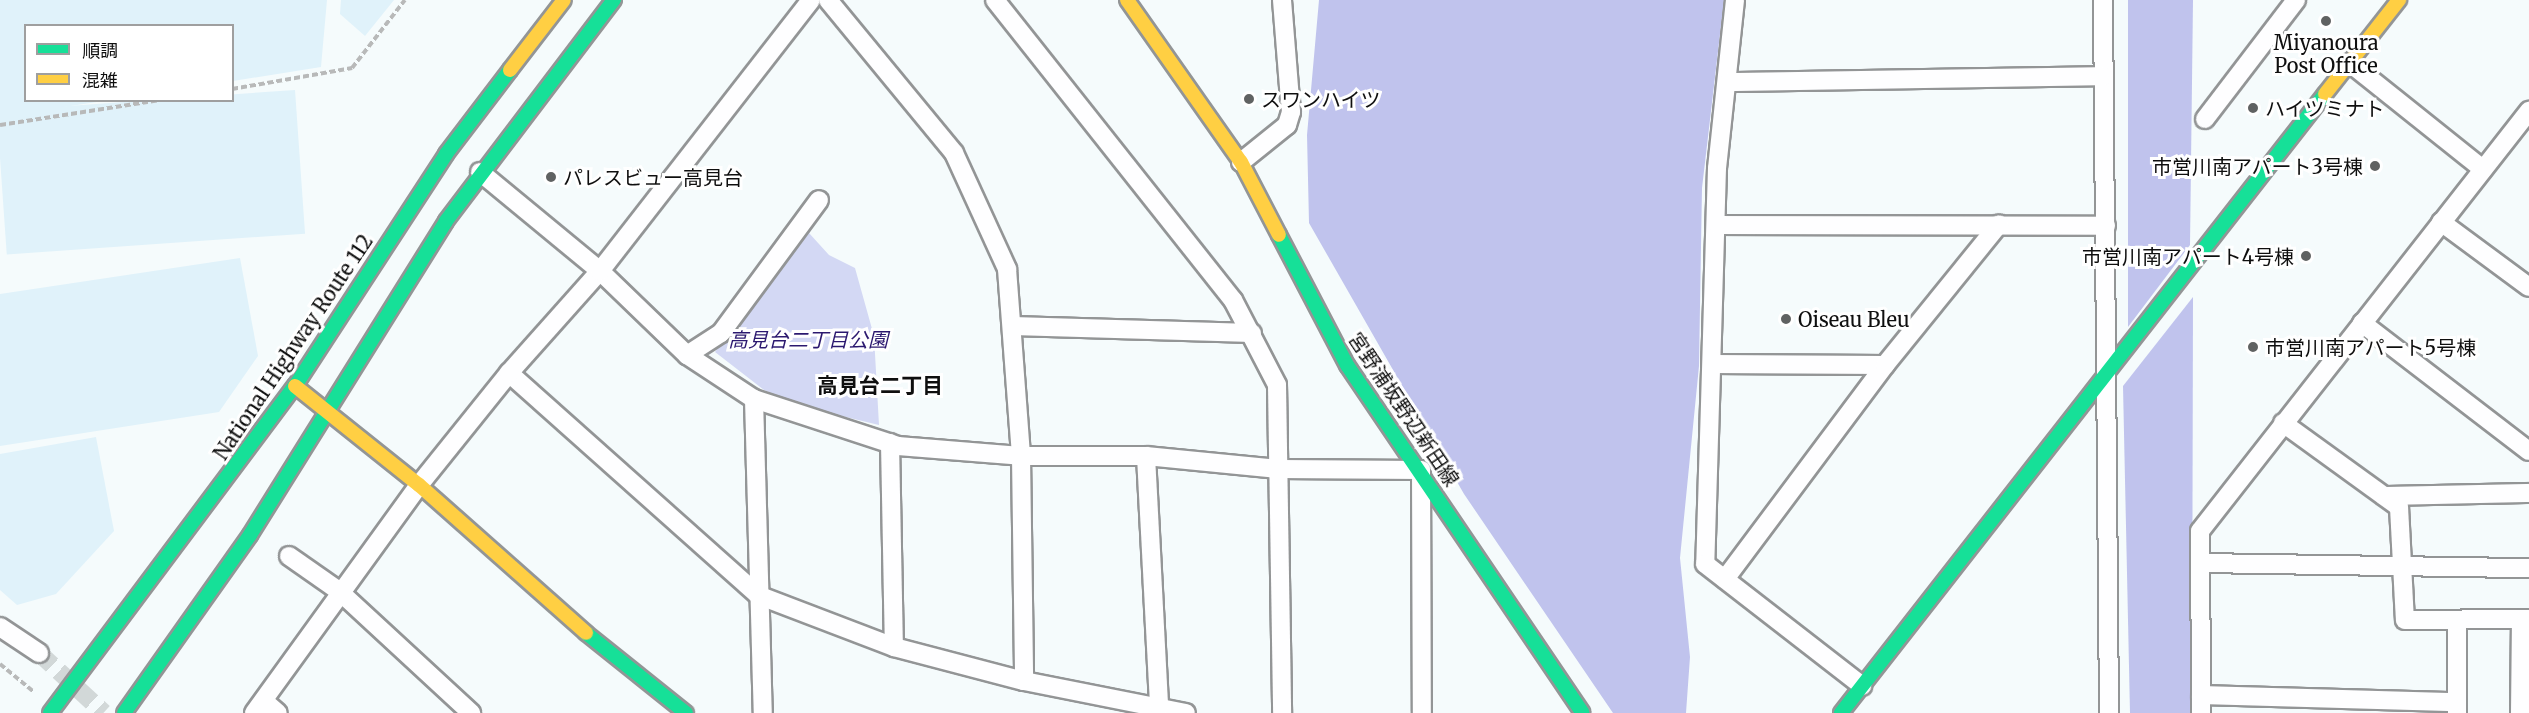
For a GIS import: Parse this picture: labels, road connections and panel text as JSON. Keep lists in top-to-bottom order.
{
  "streets": {
    "main road": ["National Highway Route 112", "宮野浦坂野辺新田線"]
  },
  "districts": ["高見台二丁目"],
  "parks": ["高見台二丁目公園"],
  "places": [
    "Miyanoura Post Office",
    "スワンハイツ",
    "ハイツミナト",
    "市営川南アパート3号棟",
    "パレスビュー高見台",
    "市営川南アパート4号棟",
    "Oiseau Bleu",
    "市営川南アパート5号棟"
  ],
  "legend": ["順調", "混雑"]
}
